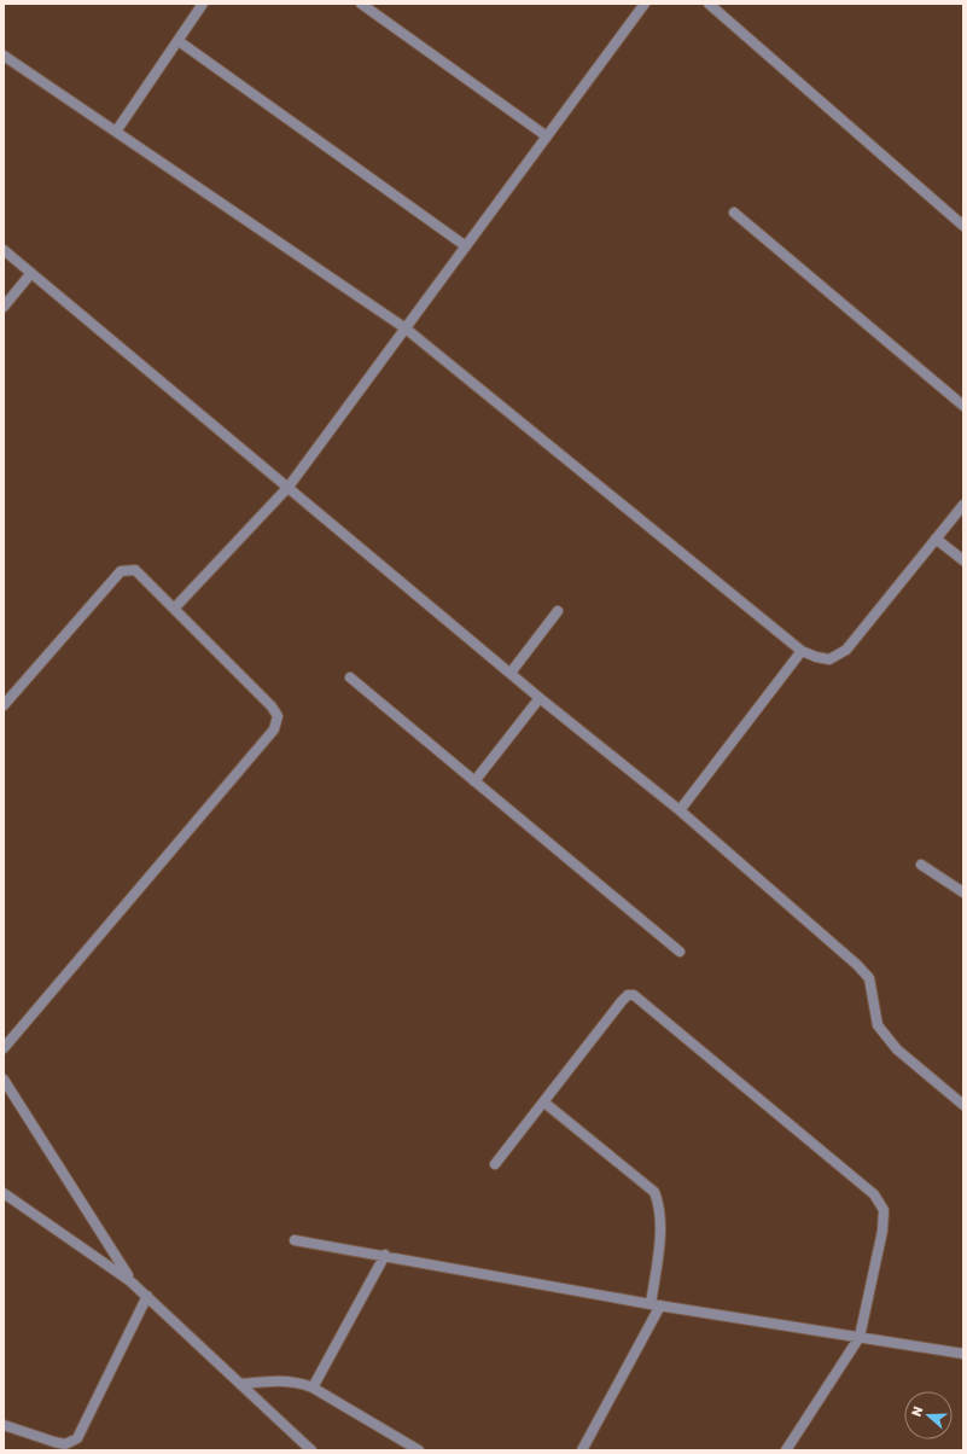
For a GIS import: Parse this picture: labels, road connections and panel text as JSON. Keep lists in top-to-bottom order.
{
  "north": "left"
}
